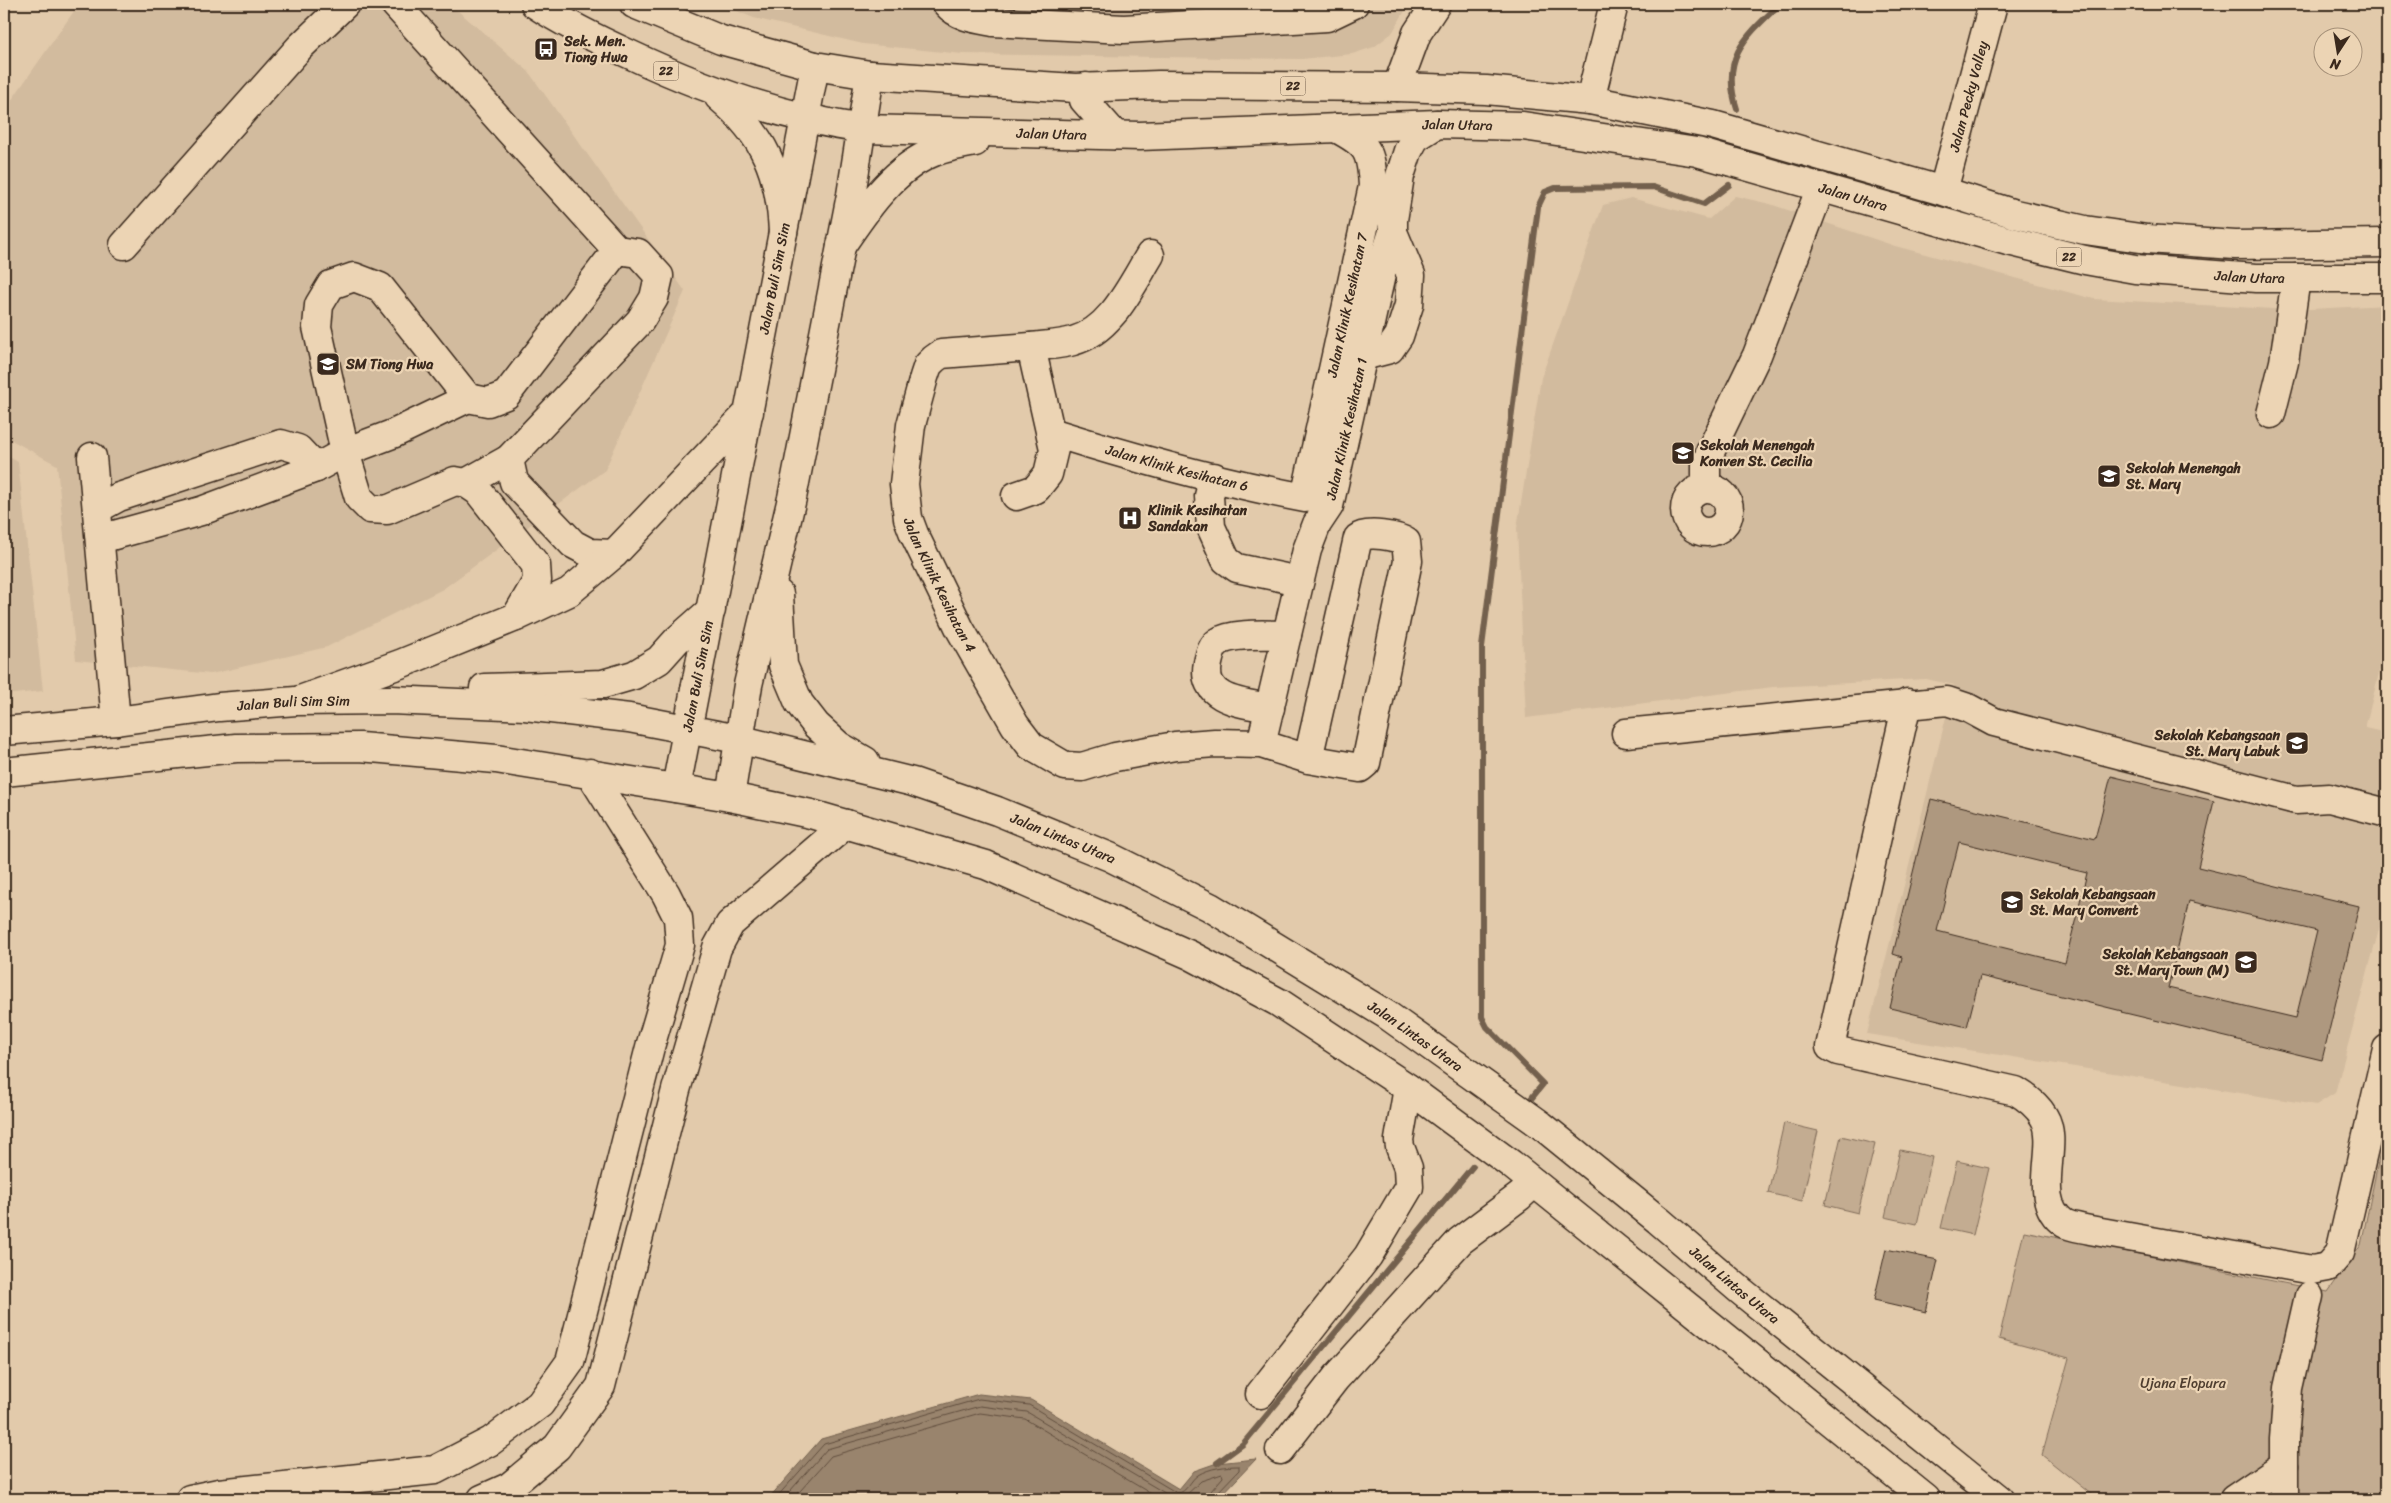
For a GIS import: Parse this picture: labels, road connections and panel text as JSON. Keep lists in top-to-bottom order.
{
  "streets": {
    "main road": [
      "22",
      "Jalan Pecky Valley",
      "Jalan Utara",
      "Jalan Buli Sim Sim",
      "Jalan Klinik Kesihatan 7",
      "Jalan Klinik Kesihatan 1",
      "Jalan Klinik Kesihatan 6",
      "Jalan Klinik Kesihatan 4",
      "Jalan Lintas Utara"
    ]
  },
  "crossings": [
    ["22", "Jalan Pecky Valley"],
    ["22", "Jalan Buli Sim Sim"],
    ["Jalan Utara", "Jalan Buli Sim Sim"],
    ["Jalan Utara", "Jalan Klinik Kesihatan 7"],
    ["Jalan Utara", "Jalan Klinik Kesihatan 1"],
    ["Jalan Buli Sim Sim", "Jalan Lintas Utara"],
    ["Jalan Klinik Kesihatan 7", "Jalan Klinik Kesihatan 6"],
    ["Jalan Klinik Kesihatan 1", "Jalan Klinik Kesihatan 4"]
  ],
  "parks": ["Ujana Elopura"],
  "places": {
    "bus stop": ["Sek. Men. Tiong Hwa"],
    "school or university": [
      "SM Tiong Hwa",
      "Sekolah Menengah Konven St. Cecilia",
      "Sekolah Menengah St. Mary",
      "Sekolah Kebangsaan St. Mary Labuk",
      "Sekolah Kebangsaan St. Mary Convent",
      "Sekolah Kebangsaan St. Mary Town (M)"
    ],
    "hospital": ["Klinik Kesihatan Sandakan"]
  },
  "north": "bottom"
}
